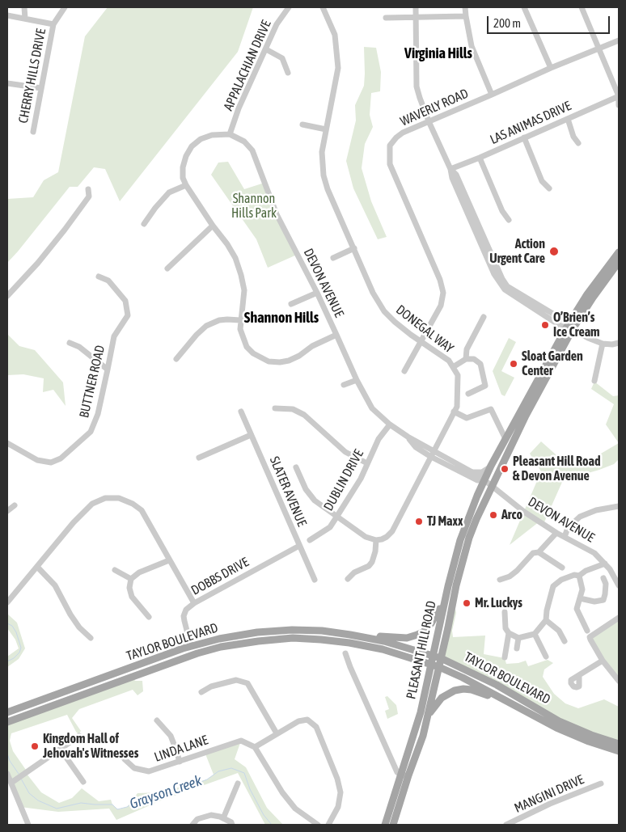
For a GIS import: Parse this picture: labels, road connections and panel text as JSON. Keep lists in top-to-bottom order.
{
  "streets": {
    "main road": ["TAYLOR BOULEVARD", "PLEASANT HILL ROAD"],
    "street": [
      "APPALACHIAN DRIVE",
      "CHERRY HILLS DRIVE",
      "WAVERLY ROAD",
      "LAS ANIMAS DRIVE",
      "DEVON AVENUE",
      "DONEGAL WAY",
      "BUTTNER ROAD",
      "DUBLIN DRIVE",
      "SLATER AVENUE",
      "DOBBS DRIVE",
      "LINDA LANE",
      "MANGINI DRIVE"
    ]
  },
  "crossings": [
    ["APPALACHIAN DRIVE", "DEVON AVENUE"],
    ["WAVERLY ROAD", "DONEGAL WAY"],
    ["DEVON AVENUE", "DONEGAL WAY"],
    ["DEVON AVENUE", "DUBLIN DRIVE"],
    ["DEVON AVENUE", "PLEASANT HILL ROAD"],
    ["SLATER AVENUE", "DOBBS DRIVE"],
    ["DOBBS DRIVE", "TAYLOR BOULEVARD"],
    ["TAYLOR BOULEVARD", "PLEASANT HILL ROAD"]
  ],
  "districts": ["Virginia Hills", "Shannon Hills"],
  "water": ["Grayson Creek"],
  "parks": ["Shannon Hills Park"],
  "places": [
    "Action Urgent Care",
    "O’Brien’s Ice Cream",
    "Sloat Garden Center",
    "Pleasant Hill Road & Devon Avenue",
    "Arco",
    "TJ Maxx",
    "Mr. Luckys",
    "Kingdom Hall of Jehovah's Witnesses"
  ],
  "scale_bar": "200 m"
}
